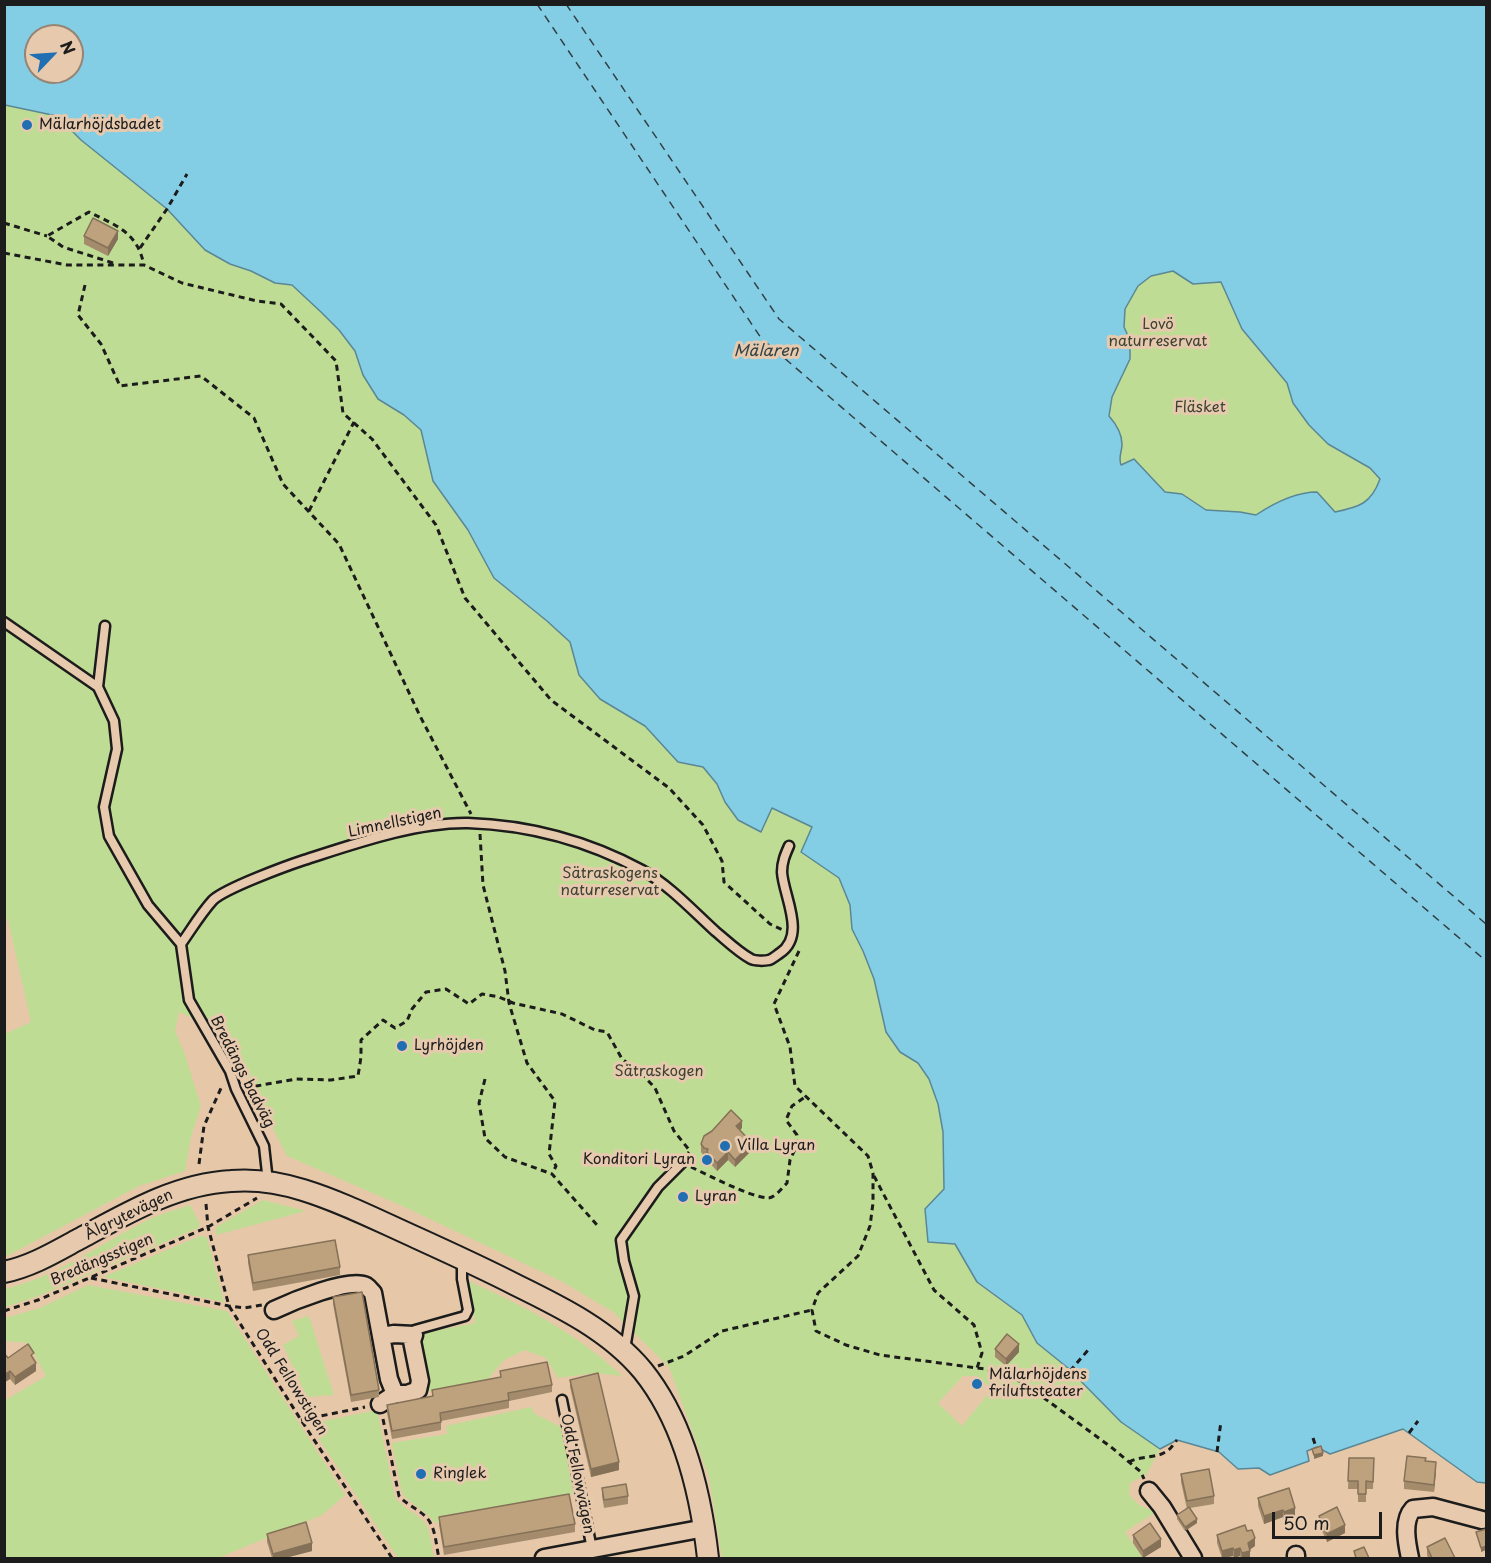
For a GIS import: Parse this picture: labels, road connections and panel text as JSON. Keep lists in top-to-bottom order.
{
  "streets": {
    "street": ["Ålgrytevägen", "Odd Fellowvägen"],
    "lane": ["Limnellstigen", "Bredängs badväg"],
    "path": ["Bredängsstigen", "Odd Fellowstigen"]
  },
  "crossings": [
    ["Limnellstigen", "Bredängs badväg"],
    ["Bredängs badväg", "Ålgrytevägen"],
    ["Bredängs badväg", "Bredängsstigen"],
    ["Ålgrytevägen", "Bredängsstigen"],
    ["Ålgrytevägen", "Odd Fellowvägen"],
    ["Bredängsstigen", "Odd Fellowstigen"]
  ],
  "water": ["Mälaren"],
  "parks": [
    "Lovö naturreservat",
    "Fläsket",
    "Sätraskogens naturreservat",
    "Sätraskogen"
  ],
  "places": [
    "Mälarhöjdsbadet",
    "Lyrhöjden",
    "Villa Lyran",
    "Konditori Lyran",
    "Lyran",
    "Mälarhöjdens friluftsteater",
    "Ringlek"
  ],
  "scale_bar": "50 m",
  "north": "top right"
}
